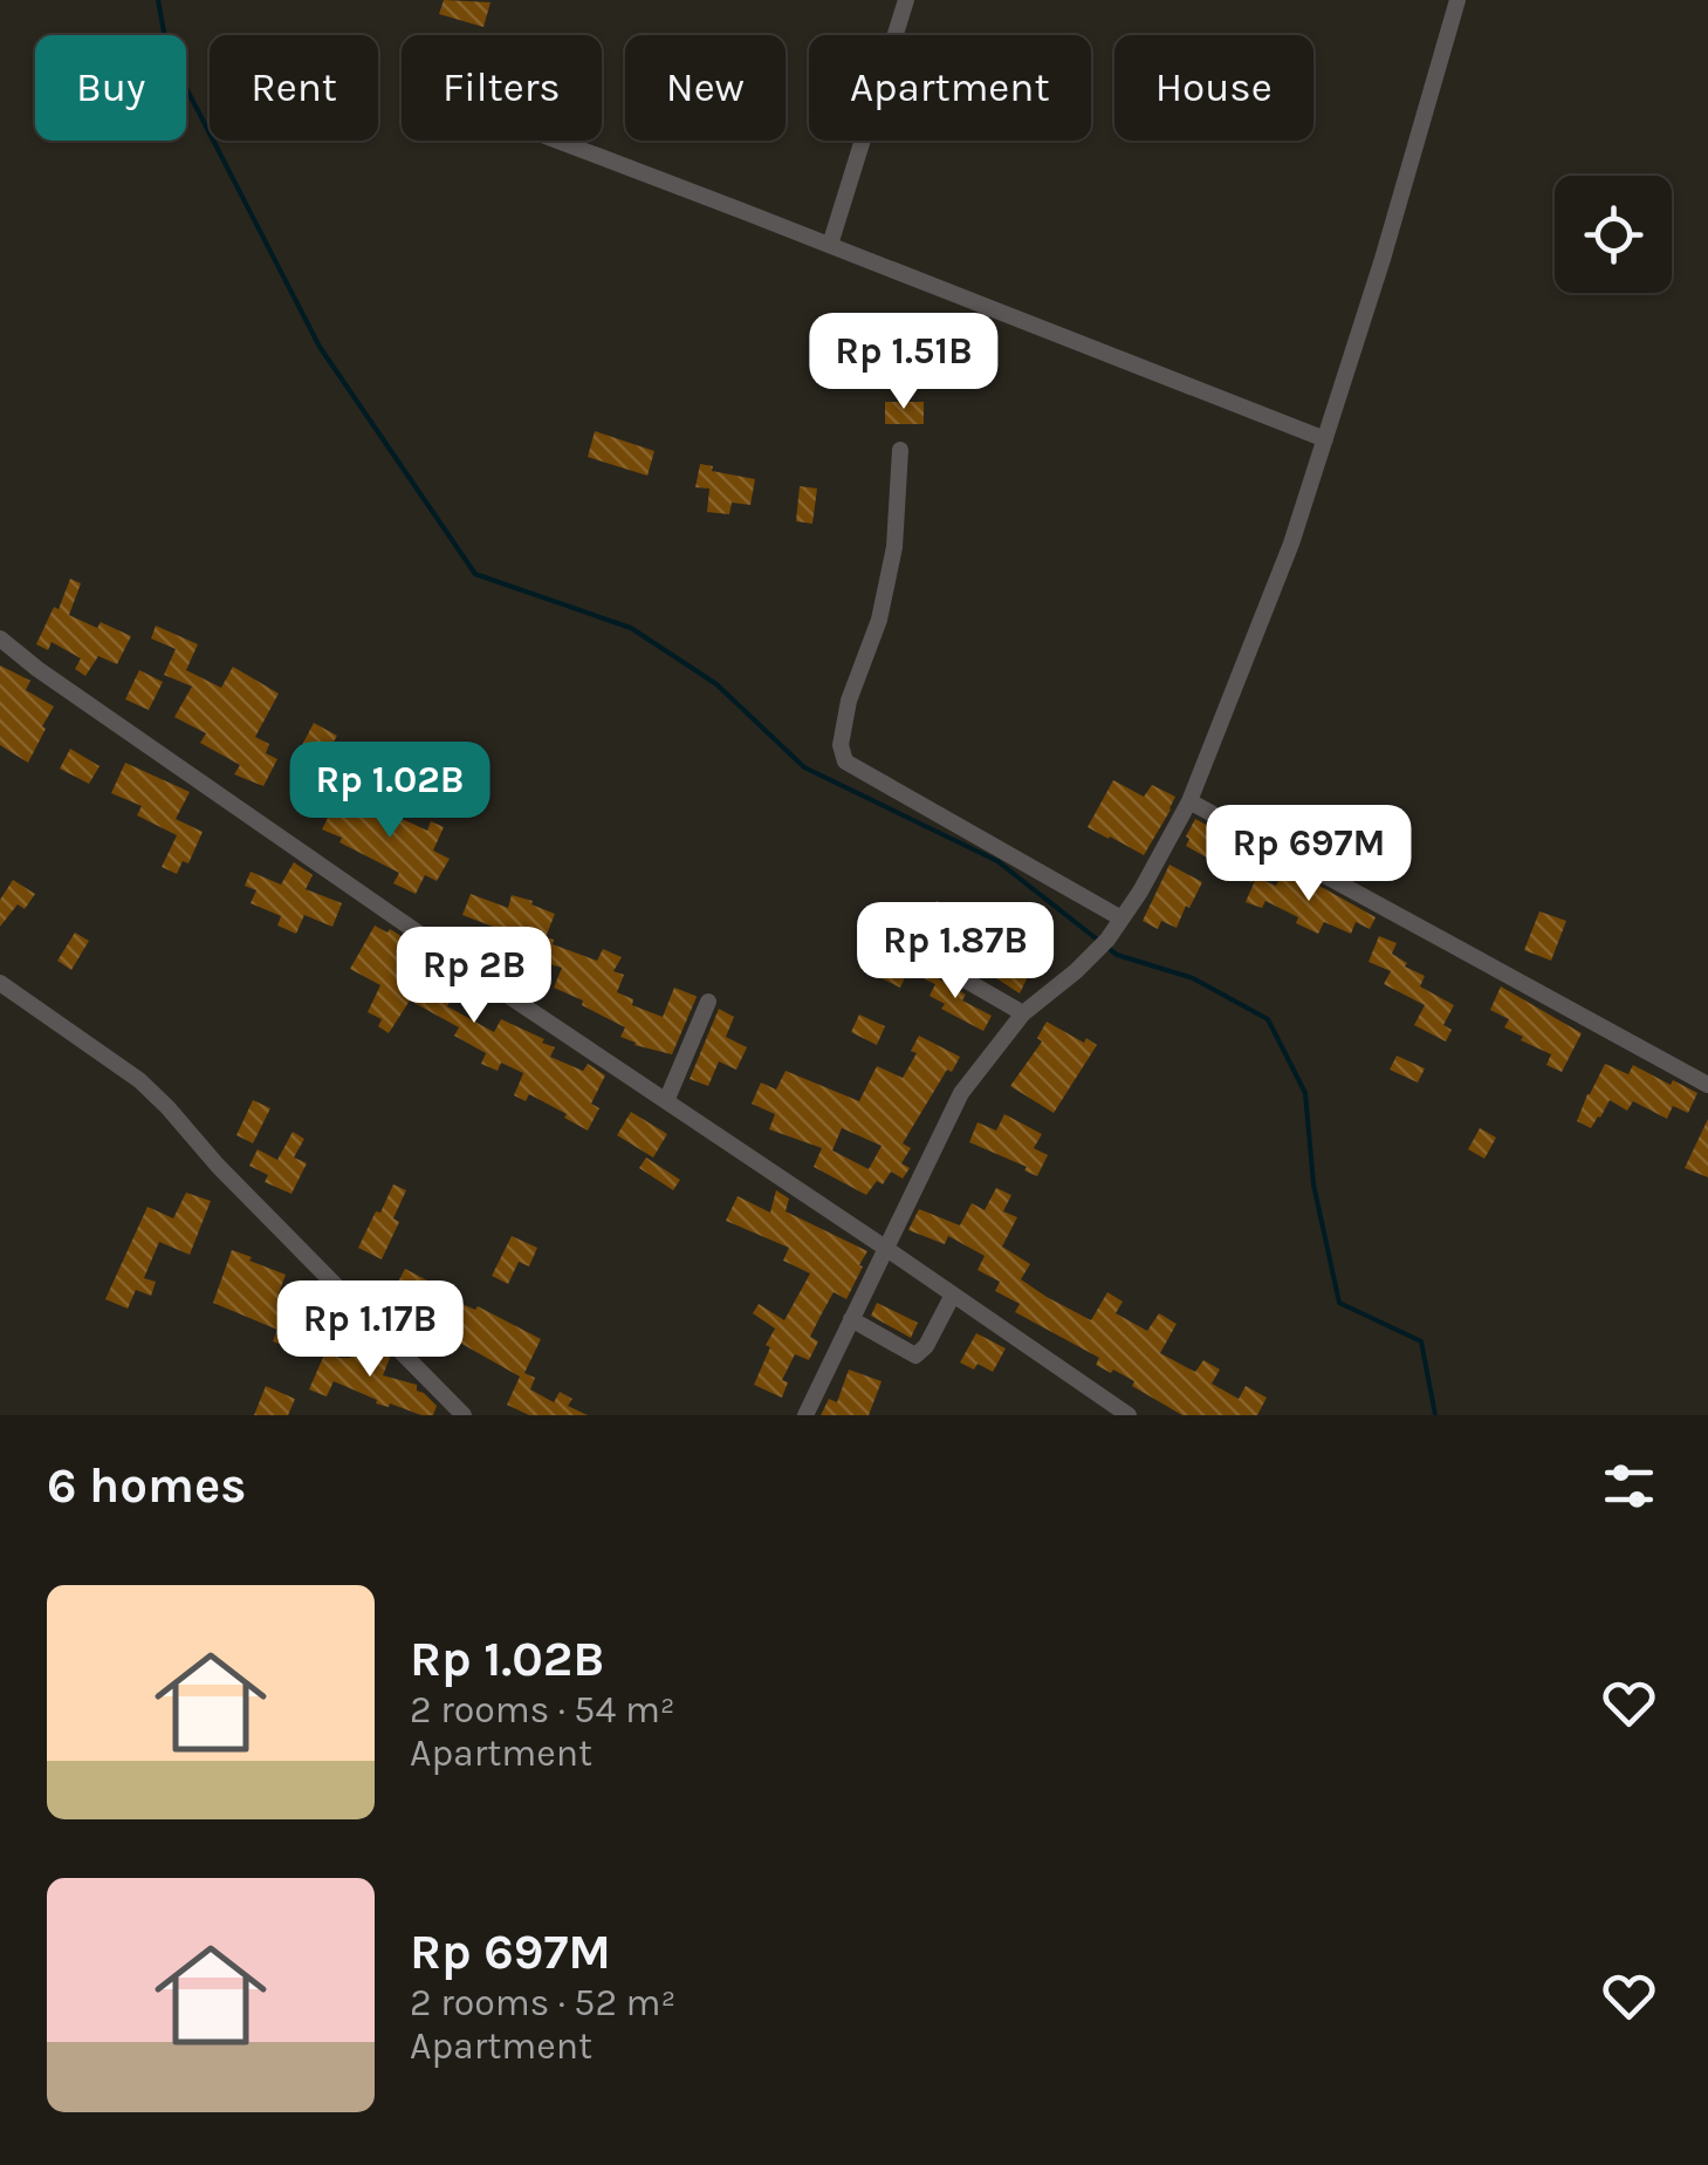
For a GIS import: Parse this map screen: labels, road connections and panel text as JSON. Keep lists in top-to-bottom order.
{
  "page": {
    "chip": [
      "Buy",
      "Rent",
      "Filters",
      "New",
      "Apartment",
      "House"
    ],
    "price": [
      "Rp 1.51B",
      "Rp 1.02B",
      "Rp 697M",
      "Rp 1.87B",
      "Rp 2B",
      "Rp 1.17B"
    ],
    "heading": "6 homes",
    "list": [
      {
        "name": "Rp 1.02B",
        "note": "2 rooms · 54 m² · Apartment"
      },
      {
        "name": "Rp 697M",
        "note": "2 rooms · 52 m² · Apartment"
      }
    ]
  }
}
